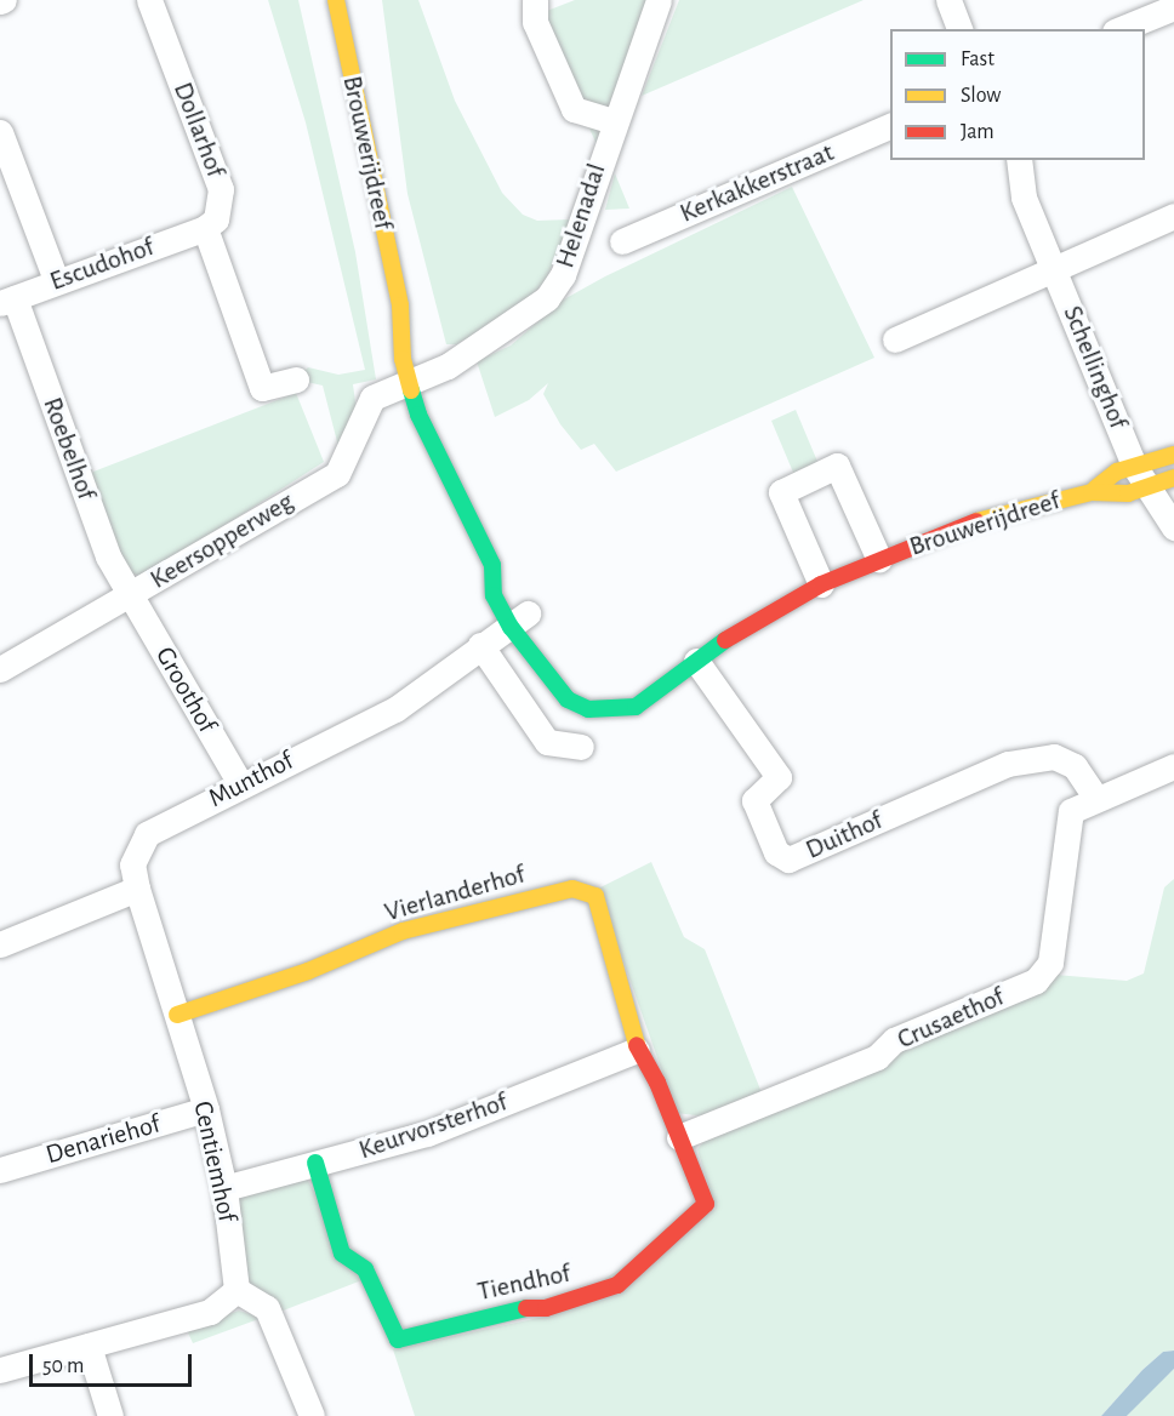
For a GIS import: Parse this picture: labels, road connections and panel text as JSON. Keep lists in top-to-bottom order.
{
  "streets": {
    "street": [
      "Dollarhof",
      "Brouwerijdreef",
      "Kerkakkerstraat",
      "Helenadal",
      "Escudohof",
      "Schellinghof",
      "Roebelhof",
      "Keersopperweg",
      "Groothof",
      "Munthof",
      "Duithof",
      "Vierlanderhof",
      "Crusaethof",
      "Keurvorsterhof",
      "Denariehof",
      "Centiemhof",
      "Tiendhof"
    ]
  },
  "crossings": [
    ["Dollarhof", "Escudohof"],
    ["Brouwerijdreef", "Helenadal"],
    ["Brouwerijdreef", "Schellinghof"],
    ["Brouwerijdreef", "Keersopperweg"],
    ["Brouwerijdreef", "Munthof"],
    ["Brouwerijdreef", "Duithof"],
    ["Helenadal", "Keersopperweg"],
    ["Escudohof", "Roebelhof"],
    ["Roebelhof", "Keersopperweg"],
    ["Roebelhof", "Groothof"],
    ["Keersopperweg", "Groothof"],
    ["Groothof", "Munthof"],
    ["Munthof", "Centiemhof"],
    ["Duithof", "Crusaethof"],
    ["Vierlanderhof", "Keurvorsterhof"],
    ["Vierlanderhof", "Centiemhof"],
    ["Vierlanderhof", "Tiendhof"],
    ["Crusaethof", "Tiendhof"],
    ["Keurvorsterhof", "Centiemhof"],
    ["Keurvorsterhof", "Tiendhof"],
    ["Denariehof", "Centiemhof"]
  ],
  "legend": ["Fast", "Slow", "Jam"],
  "scale_bar": "50 m"
}
